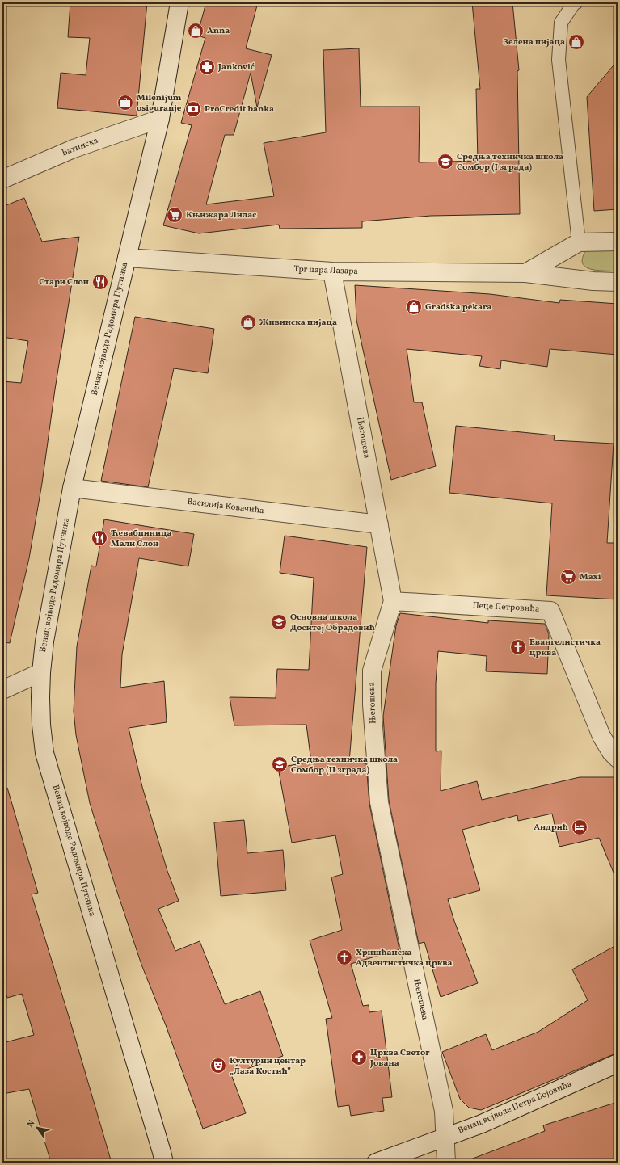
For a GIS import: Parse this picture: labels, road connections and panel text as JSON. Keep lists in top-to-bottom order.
{
  "streets": {
    "street": [
      "Батинска",
      "Трг цара Лазара",
      "Венац војводе Радомира Путника",
      "Његошева",
      "Василија Ковачића",
      "Пеце Петровића",
      "Венац војводе Петра Бојовића"
    ]
  },
  "crossings": [
    ["Батинска", "Венац војводе Радомира Путника"],
    ["Трг цара Лазара", "Венац војводе Радомира Путника"],
    ["Трг цара Лазара", "Његошева"],
    ["Венац војводе Радомира Путника", "Василија Ковачића"],
    ["Његошева", "Василија Ковачића"],
    ["Његошева", "Пеце Петровића"],
    ["Његошева", "Венац војводе Петра Бојовића"]
  ],
  "places": {
    "shop": [
      "Anna",
      "Зелена пијаца",
      "Gradska pekara",
      "Живинска пијаца"
    ],
    "pharmacy": ["Janković"],
    "office": ["Milenijum osiguranje"],
    "bank": ["ProCredit banka"],
    "school or university": ["Средња техничка школа Сомбор (I зграда)", "Основна школа Доситеј Обрадовић", "Средња техничка школа Сомбор (II зграда)"],
    "supermarket": ["Књижара Лилас", "Maxi"],
    "restaurant": ["Стари Слон", "Ћевабџиница Мали Слон"],
    "church": ["Евангелистичка црква", "Хришћанска Адвентистичка црква", "Црква Светог Јована"],
    "hotel": ["Андрић"],
    "theatre": ["Културни центар „Лаза Костић”"]
  },
  "north": "top left"
}
